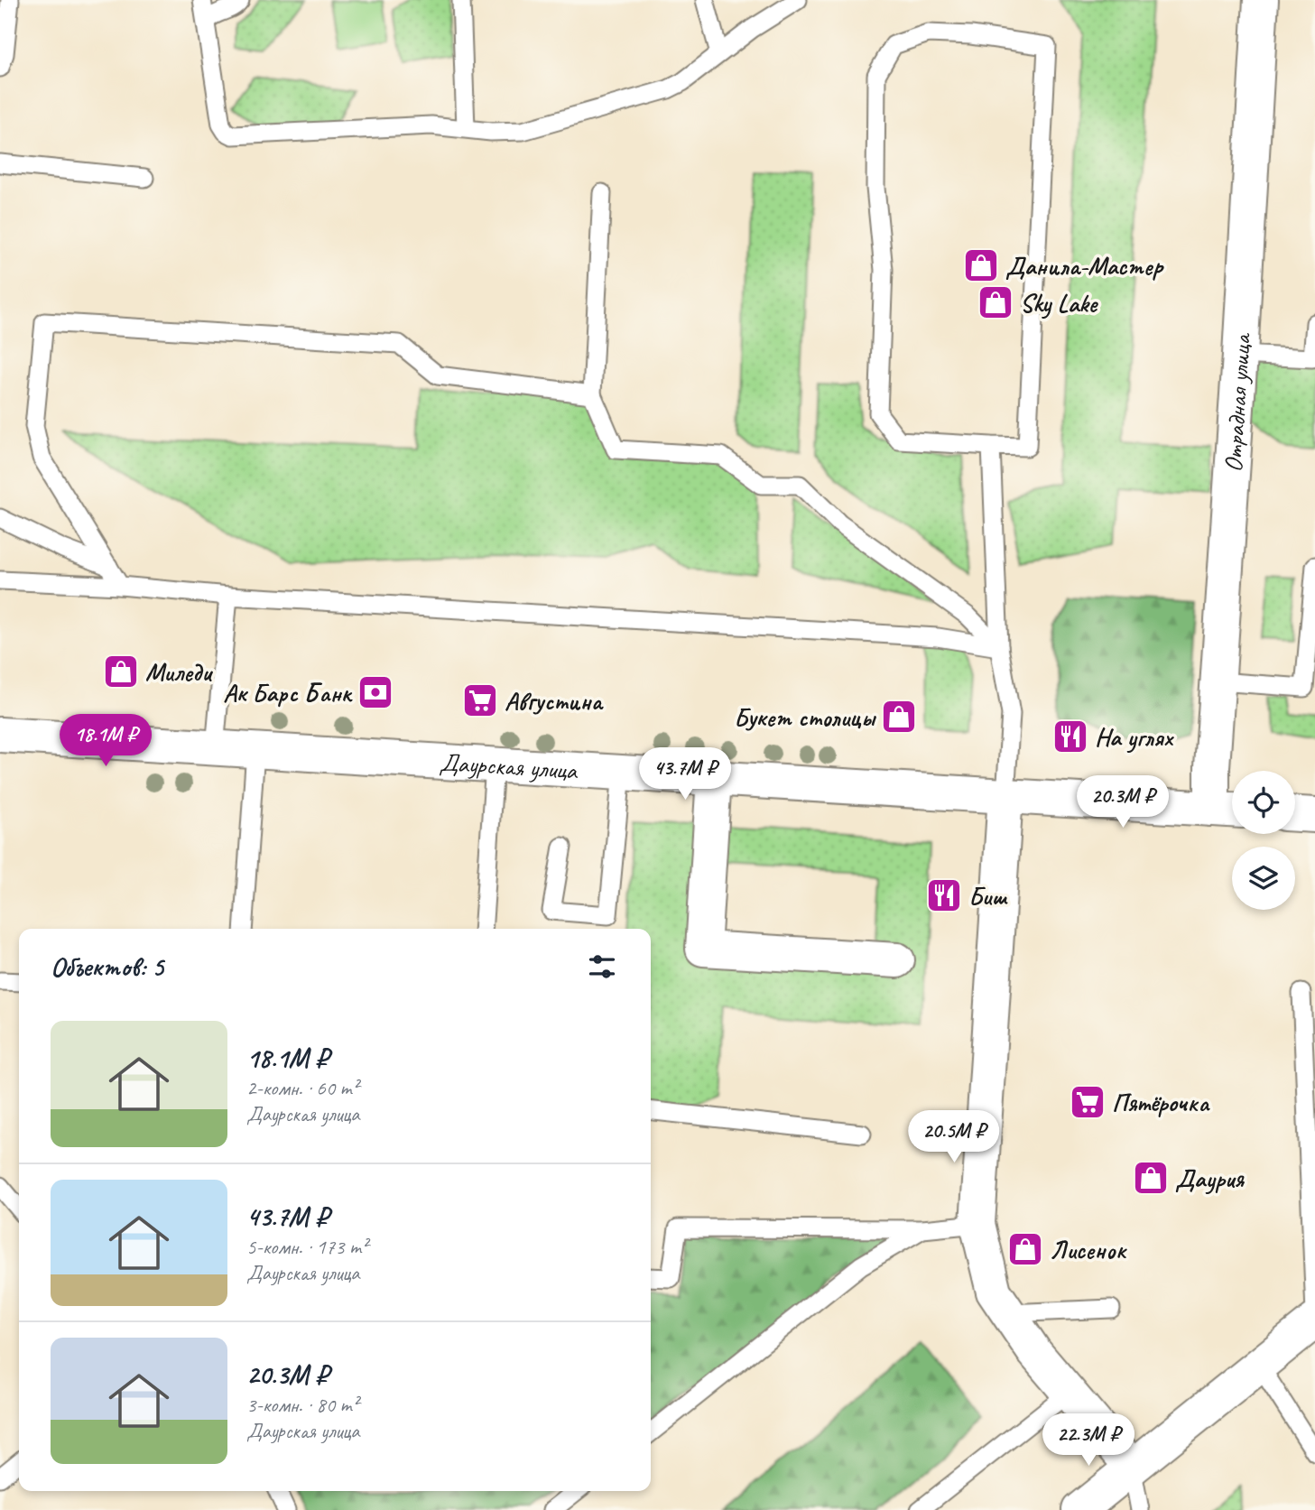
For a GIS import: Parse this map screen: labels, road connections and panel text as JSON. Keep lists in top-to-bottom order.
{
  "streets": {
    "street": ["Отрадная улица", "Даурская улица"]
  },
  "crossings": [
    ["Отрадная улица", "Даурская улица"]
  ],
  "places": {
    "shop": [
      "Данила-Мастер",
      "Sky Lake",
      "Миледи",
      "Букет столицы",
      "Даурия",
      "Лисенок"
    ],
    "bank": ["Ак Барс Банк"],
    "supermarket": ["Августина", "Пятёрочка"],
    "restaurant": ["На углях", "Биш"]
  },
  "page": {
    "price": [
      "18.1M ₽",
      "43.7M ₽",
      "20.3M ₽",
      "20.5M ₽",
      "22.3M ₽"
    ],
    "heading": "Объектов: 5",
    "list": [
      {
        "name": "18.1M ₽",
        "note": "2-комн. · 60 m² · Даурская улица"
      },
      {
        "name": "43.7M ₽",
        "note": "5-комн. · 173 m² · Даурская улица"
      },
      {
        "name": "20.3M ₽",
        "note": "3-комн. · 80 m² · Даурская улица"
      }
    ]
  }
}
